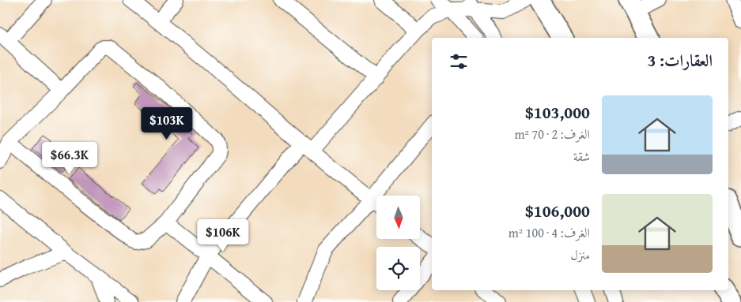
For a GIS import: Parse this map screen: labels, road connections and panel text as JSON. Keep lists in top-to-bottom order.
{
  "north": "bottom",
  "page": {
    "heading": "العقارات: 3",
    "list": [
      {
        "name": "$103,000",
        "note": "الغرف: 2 · 70 m² · شقة"
      },
      {
        "name": "$106,000",
        "note": "الغرف: 4 · 100 m² · منزل"
      }
    ],
    "price": ["$103K", "$66.3K", "$106K"]
  }
}
